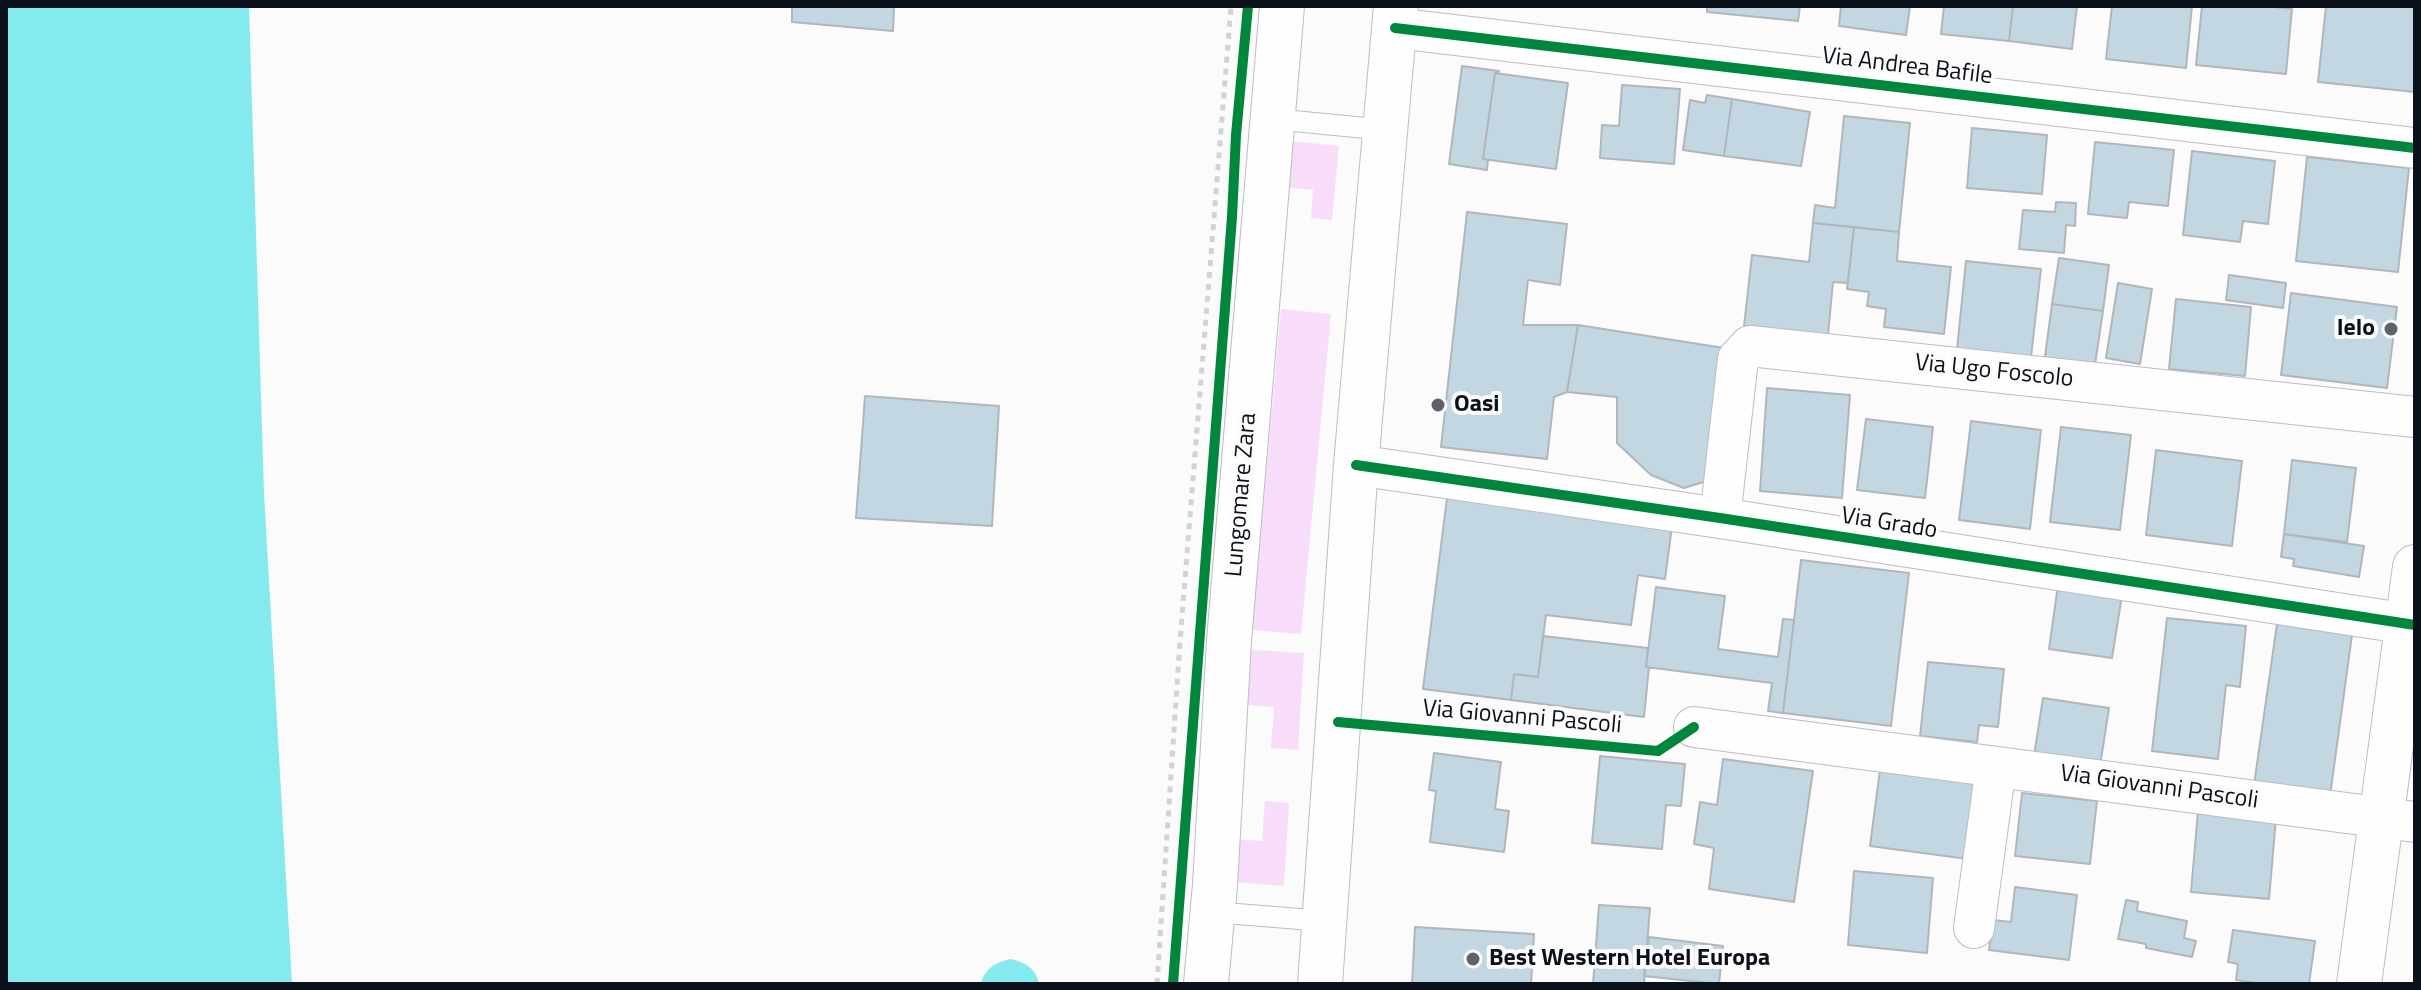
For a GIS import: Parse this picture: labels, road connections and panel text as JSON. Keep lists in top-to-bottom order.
{
  "streets": {
    "street": [
      "Via Andrea Bafile",
      "Via Ugo Foscolo",
      "Lungomare Zara",
      "Via Grado",
      "Via Giovanni Pascoli"
    ]
  },
  "crossings": [
    ["Via Ugo Foscolo", "Via Grado"]
  ],
  "places": ["Ielo", "Oasi", "Best Western Hotel Europa"]
}
